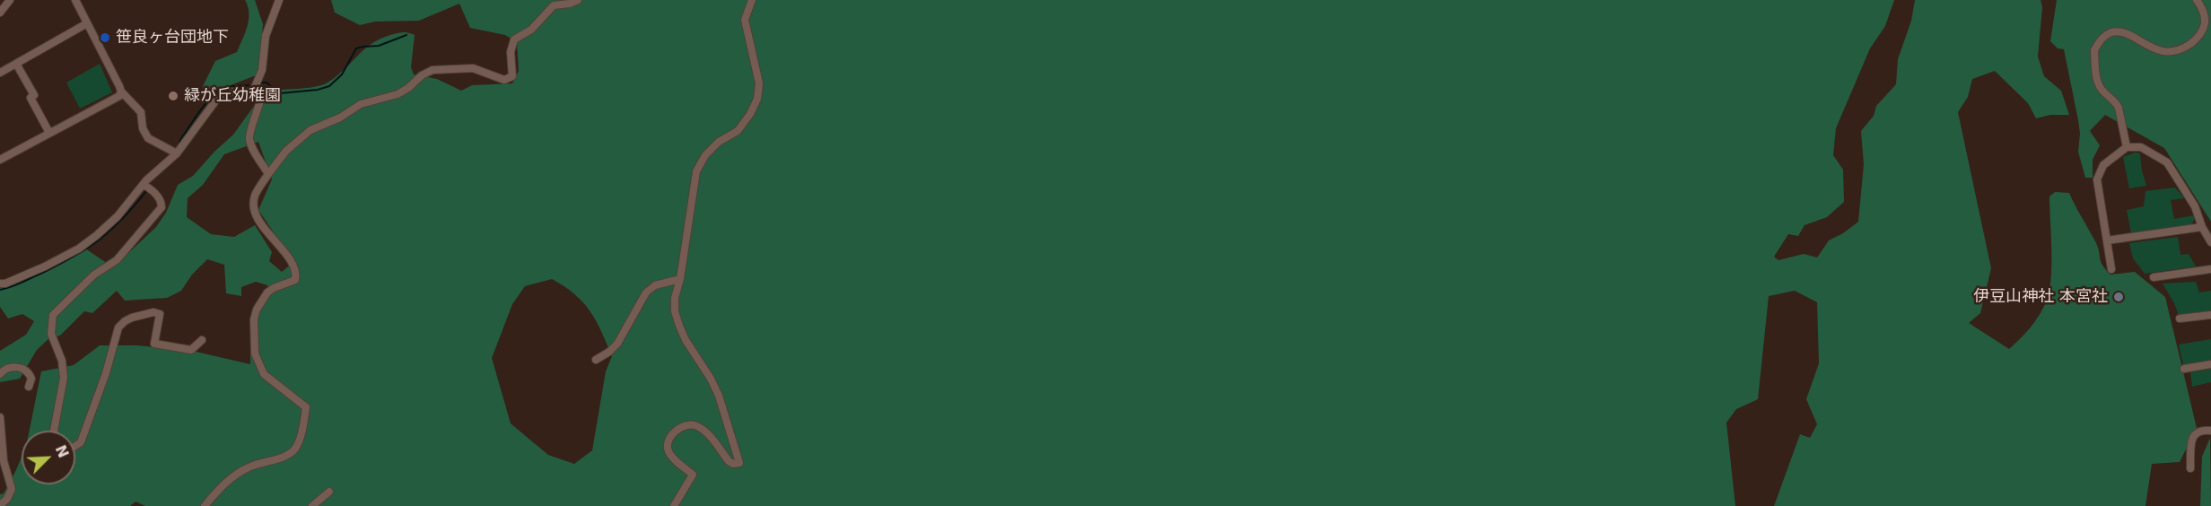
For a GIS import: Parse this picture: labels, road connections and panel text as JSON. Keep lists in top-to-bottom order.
{
  "places": ["笹良ヶ台団地下", "緑が丘幼稚園", "伊豆山神社 本宮社"],
  "north": "top right"
}
